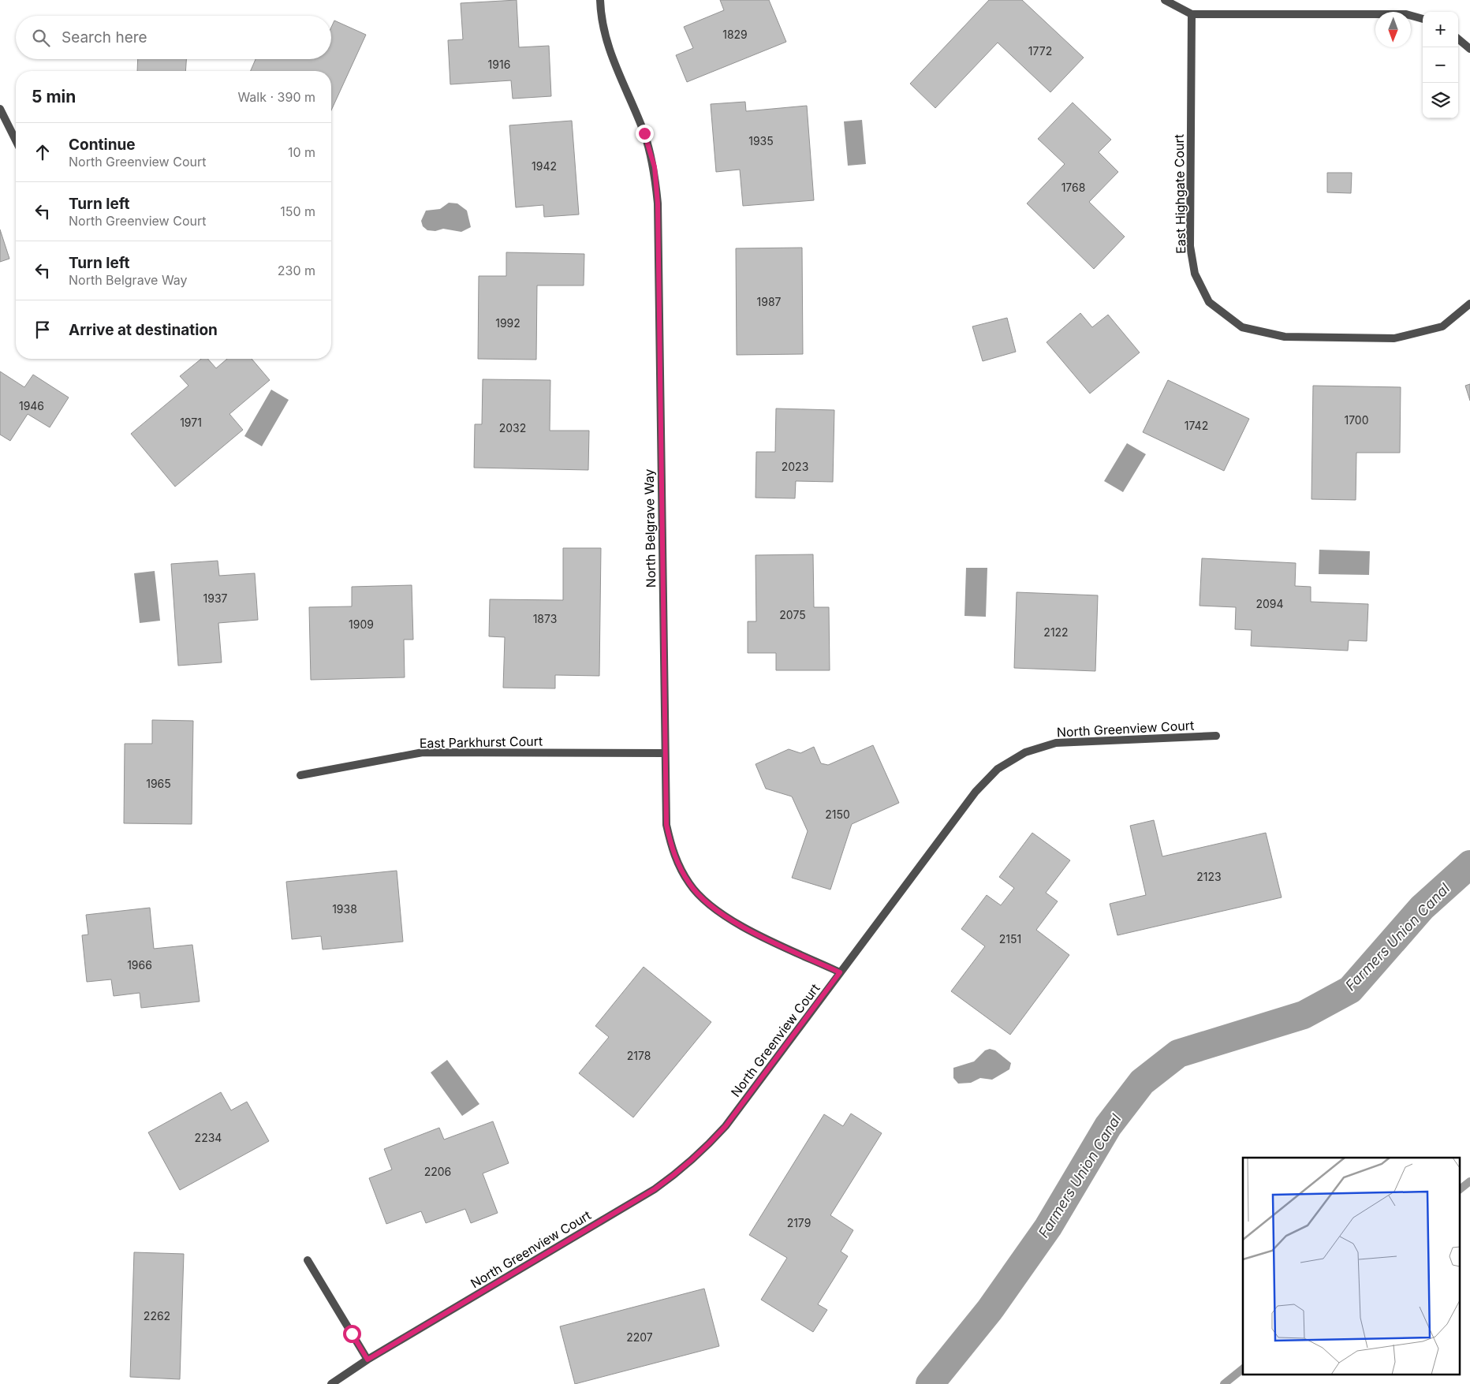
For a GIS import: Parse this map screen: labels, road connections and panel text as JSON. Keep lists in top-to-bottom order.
{
  "streets": {
    "street": [
      "East Highgate Court",
      "North Belgrave Way",
      "North Greenview Court",
      "East Parkhurst Court"
    ]
  },
  "crossings": [
    ["North Belgrave Way", "North Greenview Court"],
    ["North Belgrave Way", "East Parkhurst Court"]
  ],
  "water": ["Farmers Union Canal"],
  "house_numbers": [
    "1829",
    "1772",
    "1916",
    "1935",
    "1942",
    "1768",
    "1987",
    "1992",
    "1946",
    "1700",
    "1971",
    "1742",
    "2032",
    "2023",
    "1937",
    "2094",
    "2075",
    "1873",
    "1909",
    "2122",
    "1965",
    "2150",
    "2123",
    "1938",
    "2151",
    "1966",
    "2178",
    "2234",
    "2206",
    "2179",
    "2262",
    "2207"
  ],
  "north": "bottom",
  "page": {
    "map_buttons": ["+", "−"],
    "search": "Search here",
    "heading": ["5 min", "Walk · 390 m"],
    "list": [
      ["Continue", "North Greenview Court", "10 m"],
      ["Turn left", "North Greenview Court", "150 m"],
      ["Turn left", "North Belgrave Way", "230 m"],
      "Arrive at destination"
    ]
  }
}
